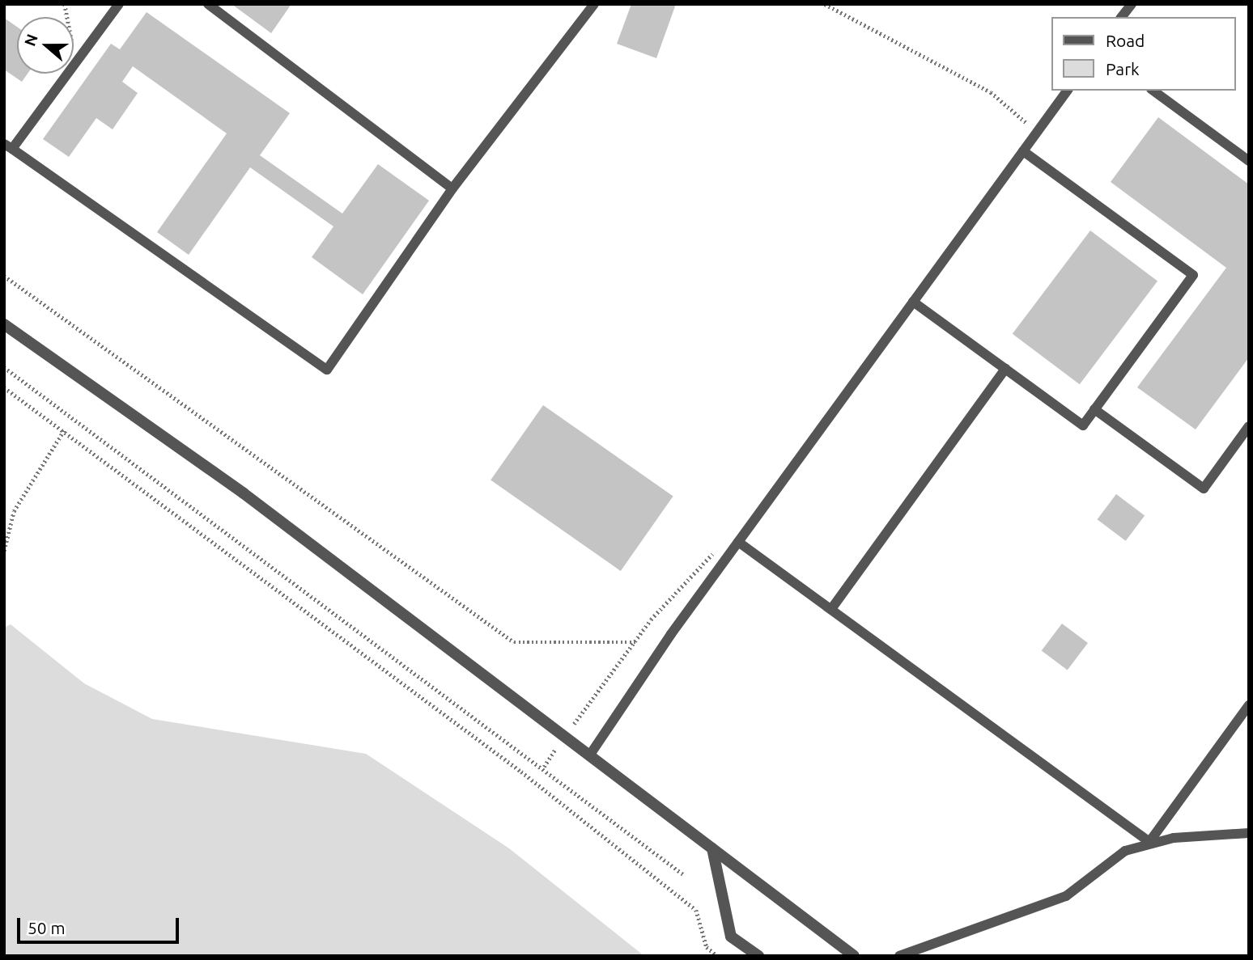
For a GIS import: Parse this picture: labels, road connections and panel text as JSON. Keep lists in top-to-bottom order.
{
  "legend": ["Road", "Park"],
  "scale_bar": "50 m",
  "north": "left"
}
